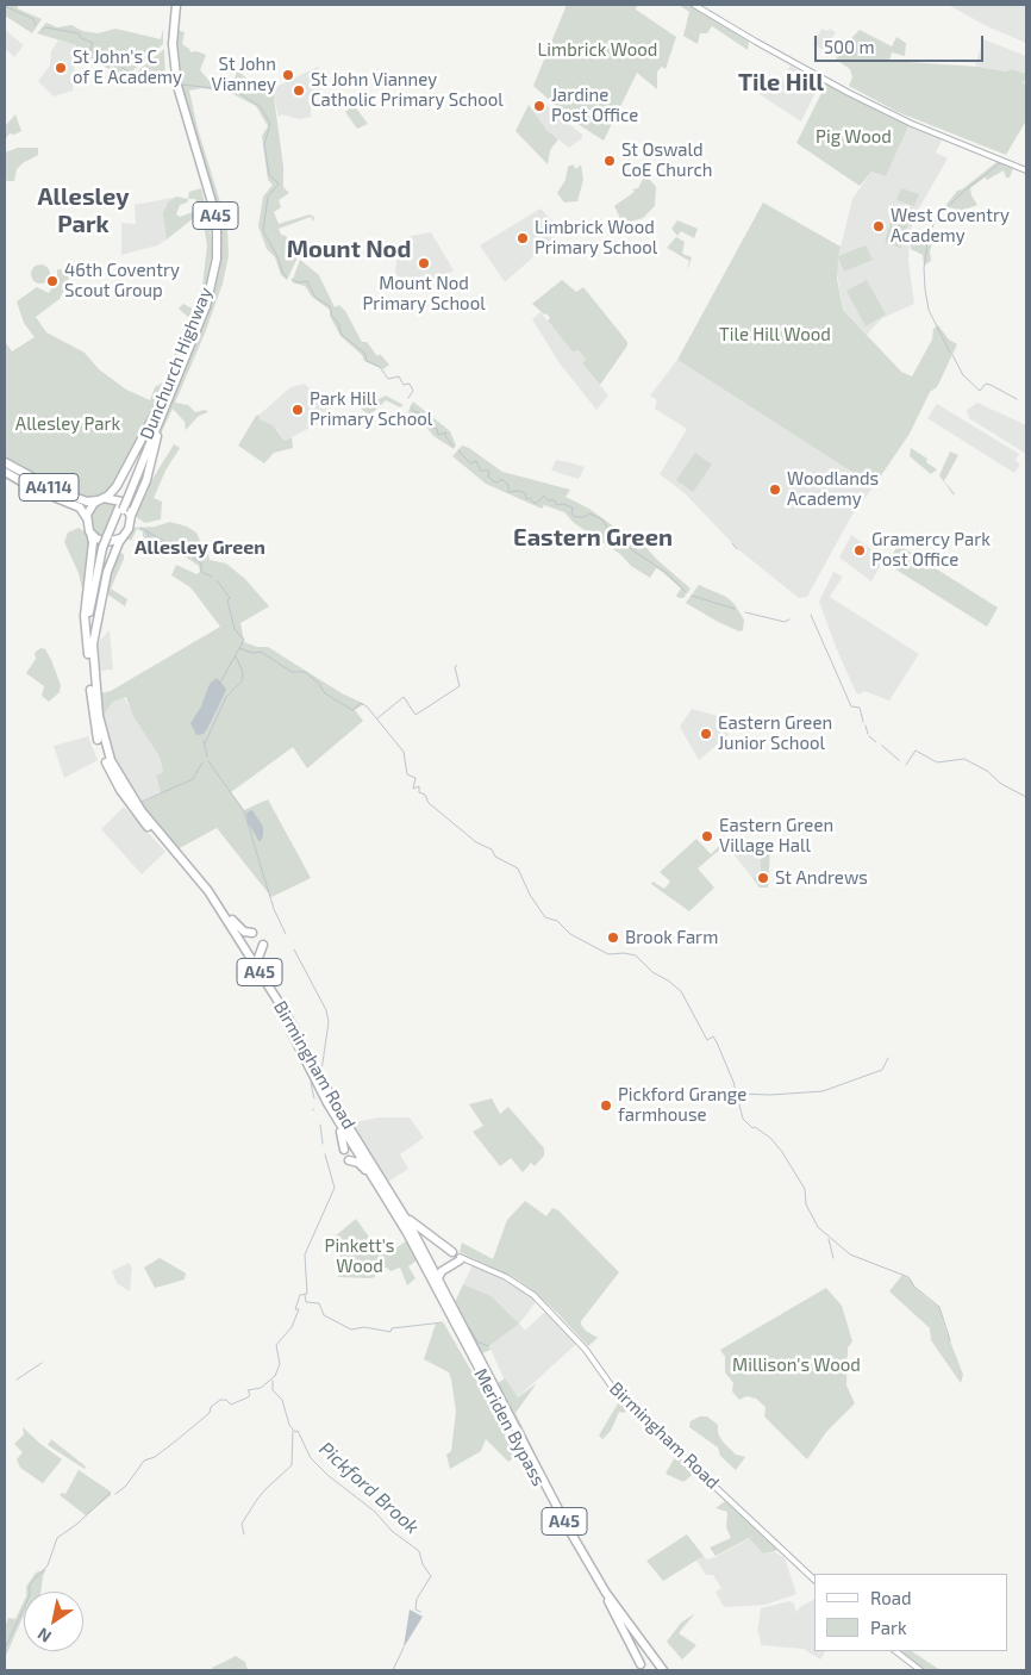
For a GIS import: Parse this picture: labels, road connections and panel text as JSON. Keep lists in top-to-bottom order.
{
  "streets": {
    "highway": [
      "A45",
      "Dunchurch Highway",
      "A4114",
      "Birmingham Road",
      "Meriden Bypass"
    ]
  },
  "crossings": [
    ["A45", "Dunchurch Highway"],
    ["A45", "Birmingham Road"],
    ["A45", "Meriden Bypass"],
    ["Birmingham Road", "Meriden Bypass"]
  ],
  "districts": [
    "Tile Hill",
    "Allesley Park",
    "Mount Nod",
    "Eastern Green",
    "Allesley Green"
  ],
  "water": ["Pickford Brook"],
  "parks": [
    "Limbrick Wood",
    "Pig Wood",
    "Tile Hill Wood",
    "Allesley Park",
    "Pinkett's Wood",
    "Millison's Wood"
  ],
  "places": [
    "St John's C of E Academy",
    "St John Vianney",
    "St John Vianney Catholic Primary School",
    "Jardine Post Office",
    "St Oswald CoE Church",
    "West Coventry Academy",
    "Limbrick Wood Primary School",
    "Mount Nod Primary School",
    "46th Coventry Scout Group",
    "Park Hill Primary School",
    "Woodlands Academy",
    "Gramercy Park Post Office",
    "Eastern Green Junior School",
    "Eastern Green Village Hall",
    "St Andrews",
    "Brook Farm",
    "Pickford Grange farmhouse"
  ],
  "legend": ["Road", "Park"],
  "scale_bar": "500 m",
  "north": "bottom left"
}
